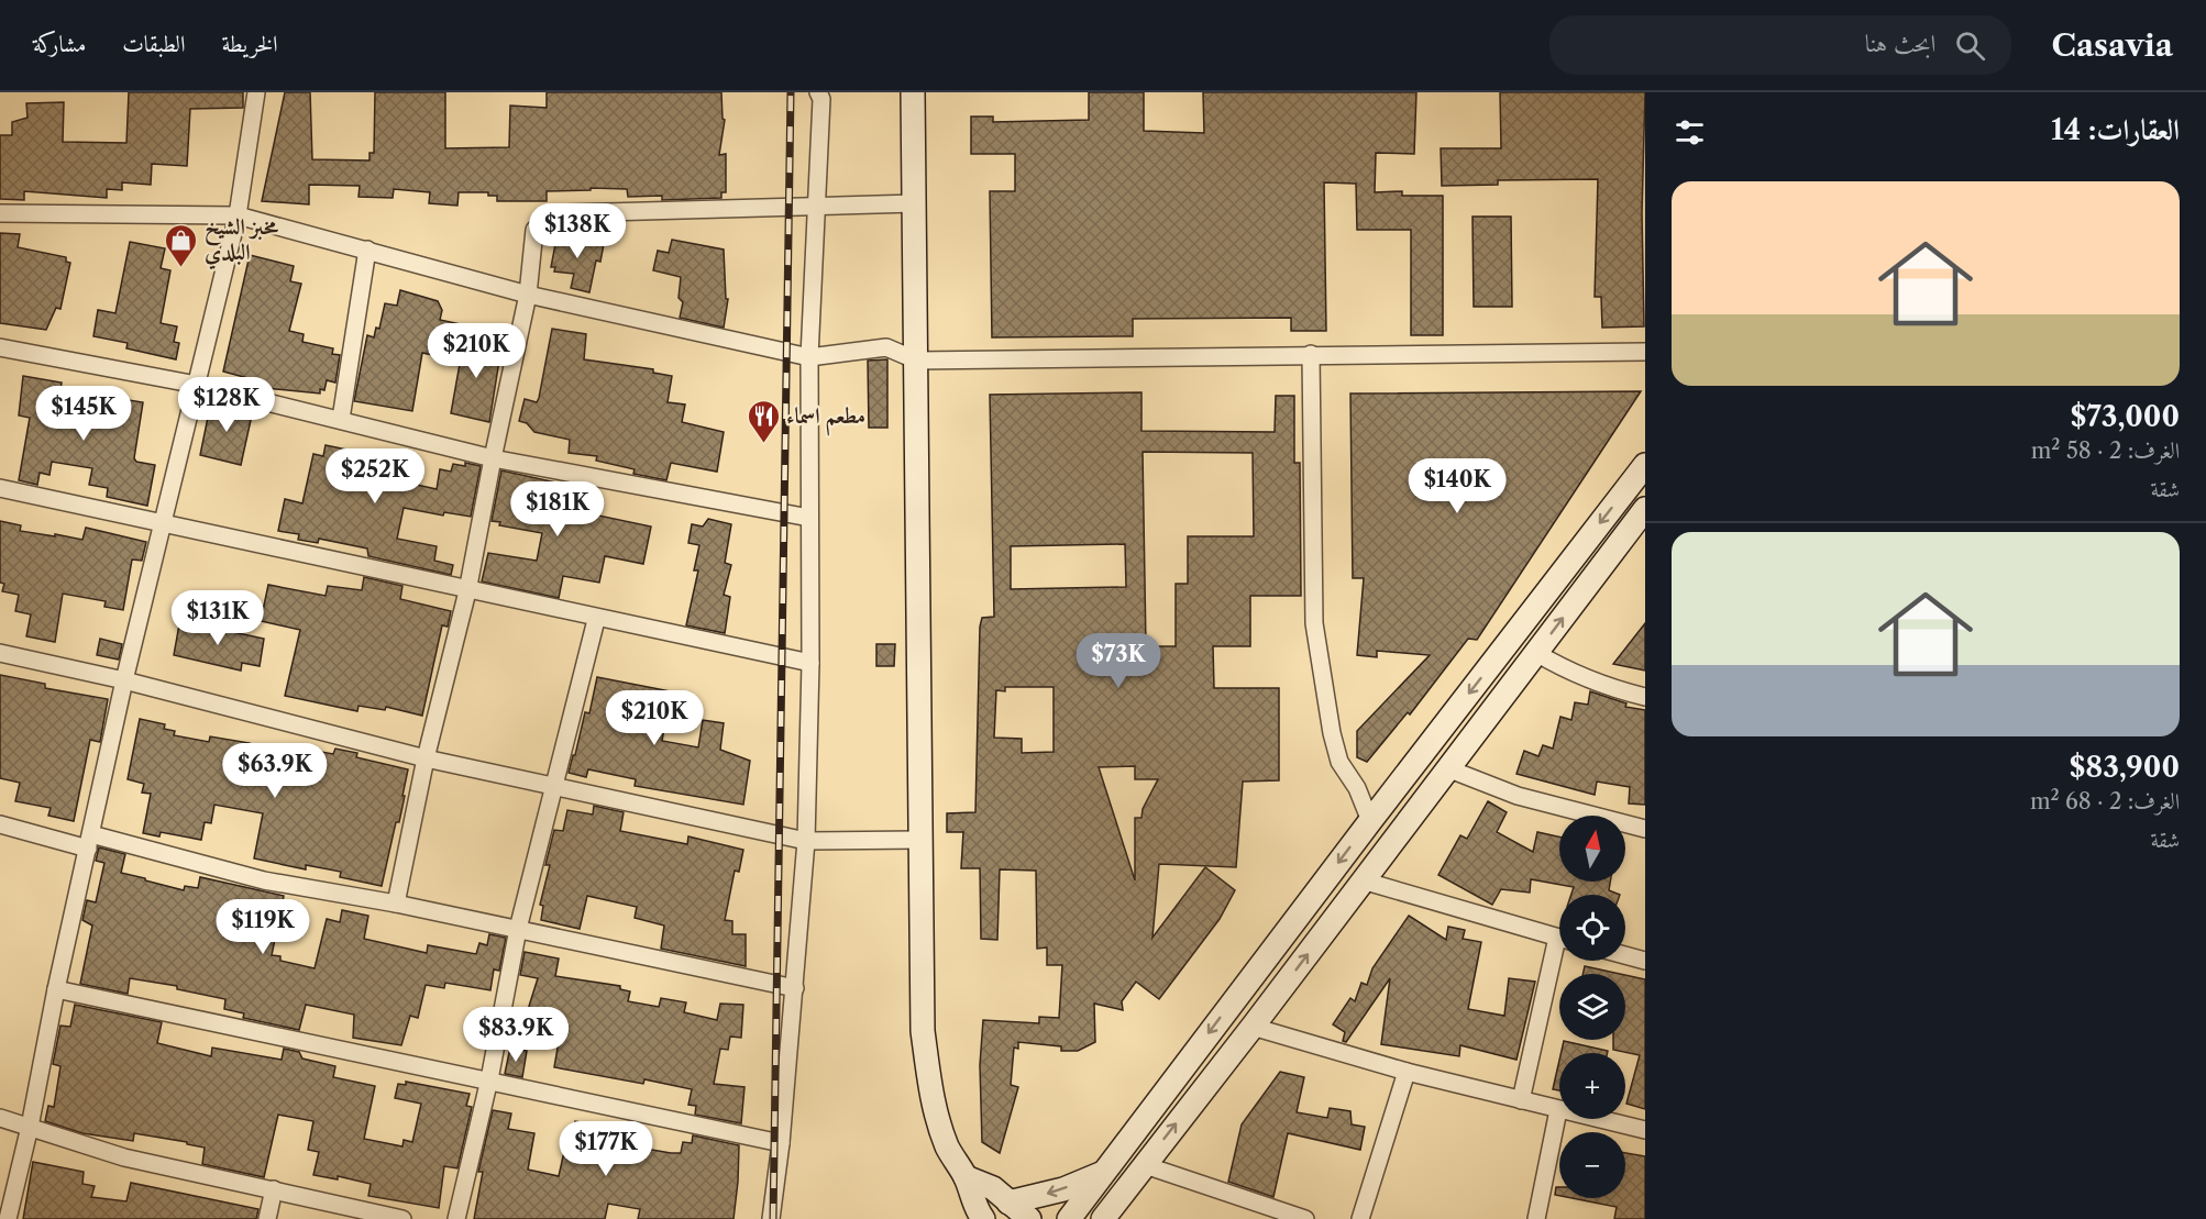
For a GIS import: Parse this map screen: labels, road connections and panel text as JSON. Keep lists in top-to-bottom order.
{
  "places": {
    "shop": ["مخبز الشيخ البلدي"],
    "restaurant": ["مطعم اسماء"]
  },
  "north": "top",
  "page": {
    "header": "Casavia",
    "search": "ابحث هنا",
    "nav": ["الخريطة", "الطبقات", "مشاركة"],
    "heading": "العقارات: 14",
    "list": [
      {
        "name": "$73,000",
        "note": "الغرف: 2 · 58 m² · شقة"
      },
      {
        "name": "$83,900",
        "note": "الغرف: 2 · 68 m² · شقة"
      }
    ],
    "price": [
      "$138K",
      "$210K",
      "$128K",
      "$145K",
      "$252K",
      "$140K",
      "$181K",
      "$131K",
      "$73K",
      "$210K",
      "$63.9K",
      "$119K",
      "$83.9K",
      "$177K"
    ],
    "map_buttons": ["+", "−"]
  }
}
